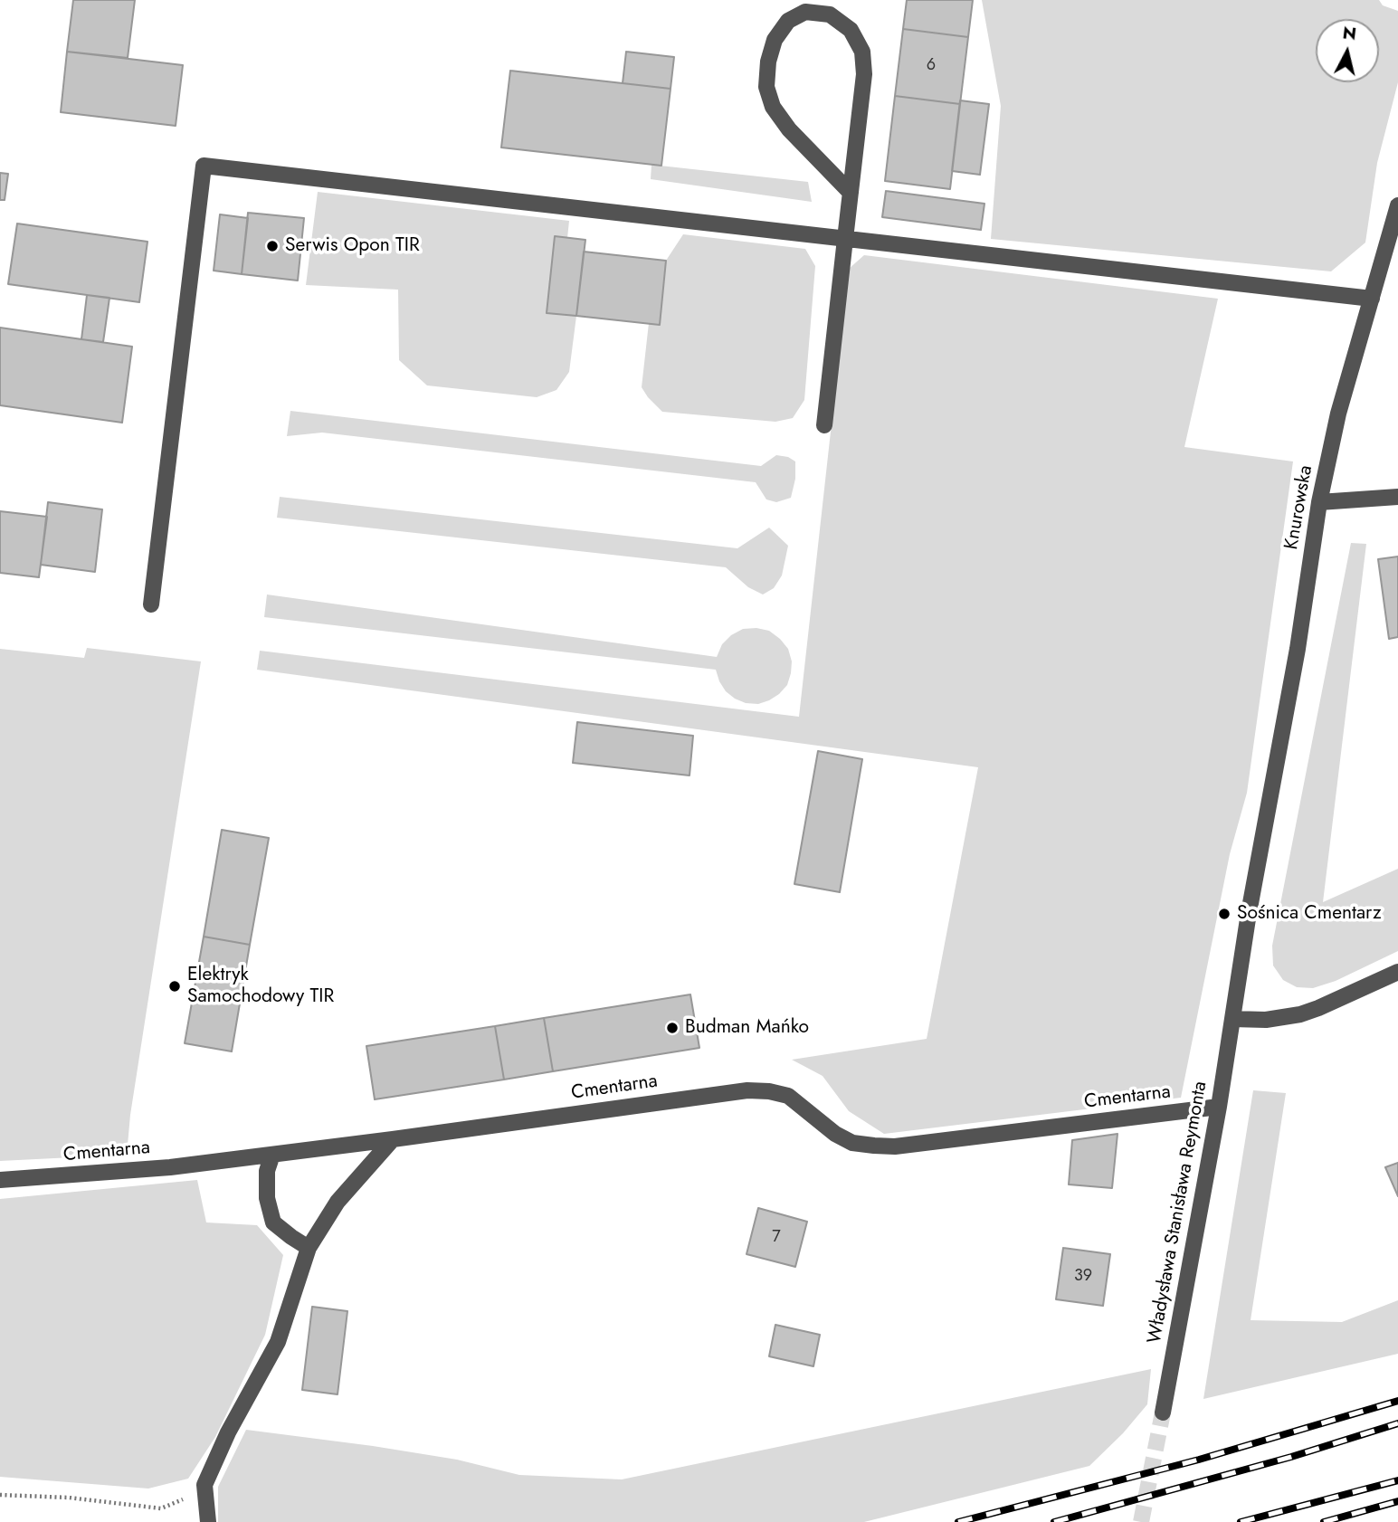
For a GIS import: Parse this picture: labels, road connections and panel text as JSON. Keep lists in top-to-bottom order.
{
  "streets": {
    "street": ["Knurowska", "Cmentarna", "Władysława Stanisława Reymonta"]
  },
  "crossings": [
    ["Knurowska", "Władysława Stanisława Reymonta"],
    ["Cmentarna", "Władysława Stanisława Reymonta"]
  ],
  "places": [
    "Serwis Opon TIR",
    "Sośnica Cmentarz",
    "Elektryk Samochodowy TIR",
    "Budman Mańko"
  ],
  "house_numbers": ["6", "7", "39"],
  "north": "top"
}
